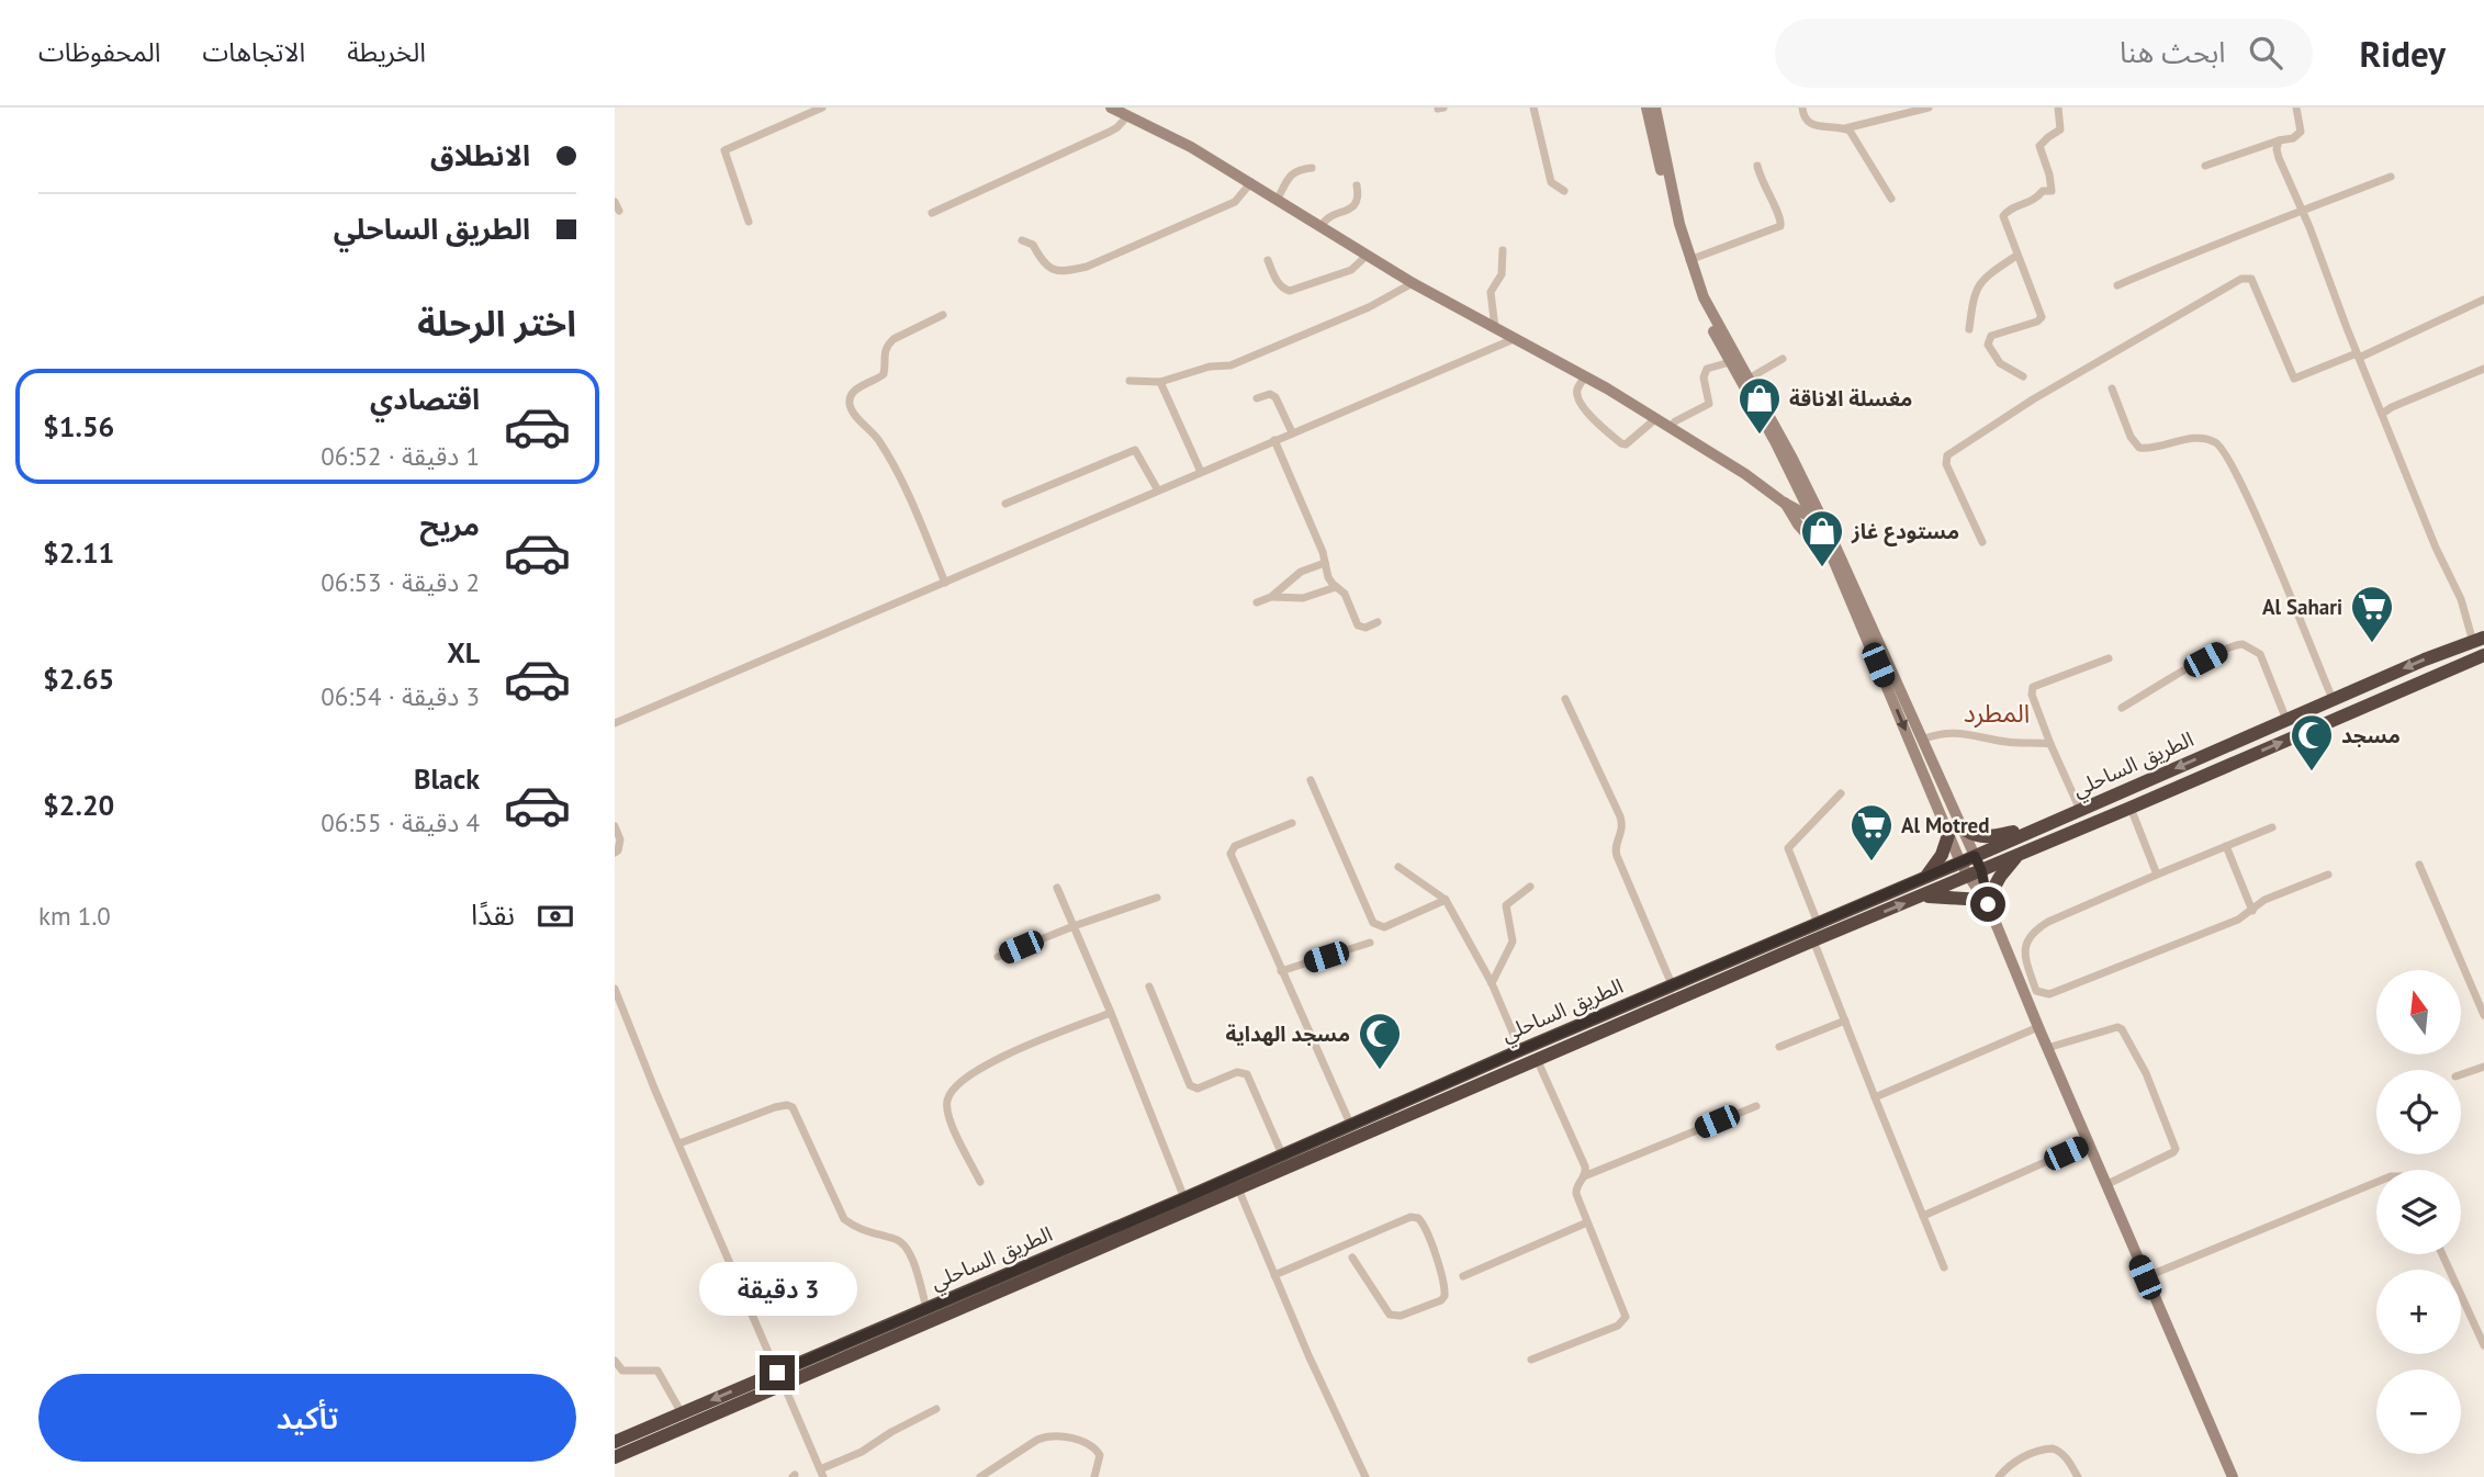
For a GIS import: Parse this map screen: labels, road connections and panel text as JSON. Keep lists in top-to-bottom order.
{
  "streets": {
    "highway": ["الطريق الساحلي"]
  },
  "districts": ["المطرد"],
  "places": {
    "shop": ["مغسلة الاناقة", "مستودع غاز"],
    "supermarket": ["Al Sahari", "Al Motred"],
    "mosque": ["مسجد", "مسجد الهداية"]
  },
  "north": "top",
  "page": {
    "header": "Ridey",
    "search": "ابحث هنا",
    "nav": ["الخريطة", "الاتجاهات", "المحفوظات"],
    "banner": ["الانطلاق", "الطريق الساحلي"],
    "heading": "اختر الرحلة",
    "list": [
      {
        "name": "اقتصادي",
        "note": "1 دقيقة · 06:52",
        "value": "$1.56"
      },
      {
        "name": "مريح",
        "note": "2 دقيقة · 06:53",
        "value": "$2.11"
      },
      {
        "name": "XL",
        "note": "3 دقيقة · 06:54",
        "value": "$2.65"
      },
      {
        "name": "Black",
        "note": "4 دقيقة · 06:55",
        "value": "$2.20"
      }
    ],
    "pay": ["نقدًا", "1.0 km"],
    "map_buttons": ["+", "−"],
    "bubble": "3 دقيقة",
    "buttons": "تأكيد"
  }
}
